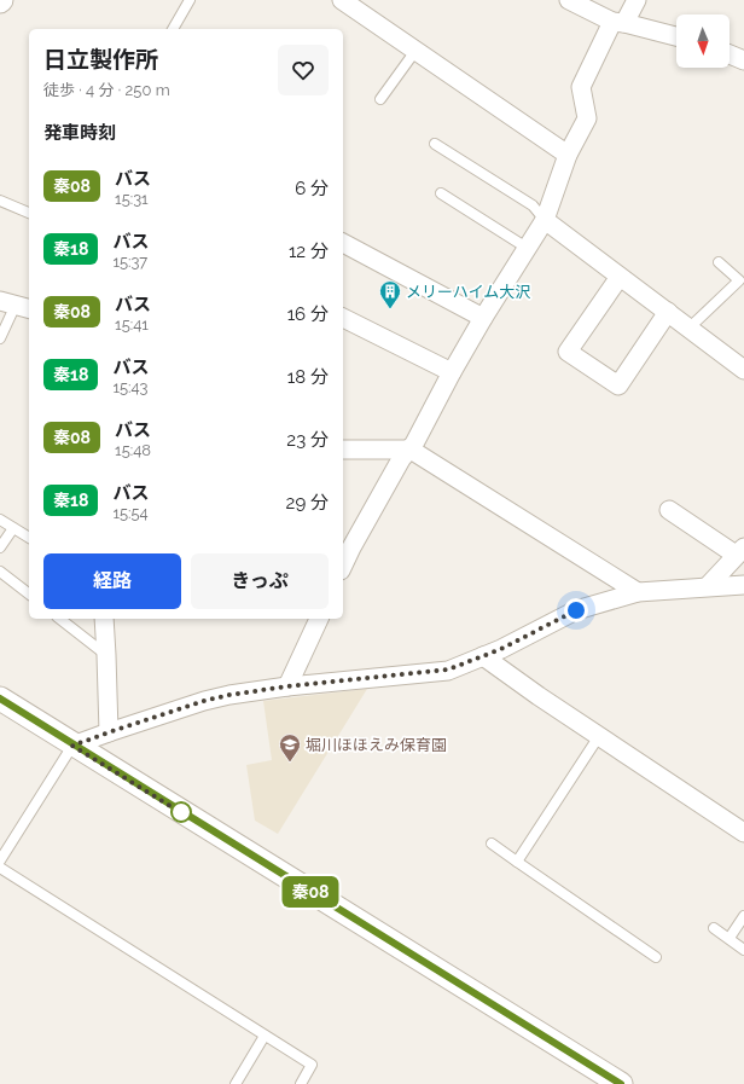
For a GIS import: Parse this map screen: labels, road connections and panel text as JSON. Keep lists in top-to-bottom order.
{
  "places": {
    "building": ["メリーハイム大沢"],
    "school or university": ["堀川ほほえみ保育園"]
  },
  "lines": ["bus line 秦08"],
  "north": "bottom",
  "page": {
    "on_map": "秦08",
    "heading": [
      ["日立製作所", "徒歩 · 4 分 · 250 m"],
      "発車時刻"
    ],
    "list": [
      {
        "mark": "秦08",
        "name": "バス",
        "note": "15:31",
        "value": "6 分"
      },
      {
        "mark": "秦18",
        "name": "バス",
        "note": "15:37",
        "value": "12 分"
      },
      {
        "mark": "秦08",
        "name": "バス",
        "note": "15:41",
        "value": "16 分"
      },
      {
        "mark": "秦18",
        "name": "バス",
        "note": "15:43",
        "value": "18 分"
      },
      {
        "mark": "秦08",
        "name": "バス",
        "note": "15:48",
        "value": "23 分"
      },
      {
        "mark": "秦18",
        "name": "バス",
        "note": "15:54",
        "value": "29 分"
      }
    ],
    "buttons": ["経路", "きっぷ"]
  }
}
